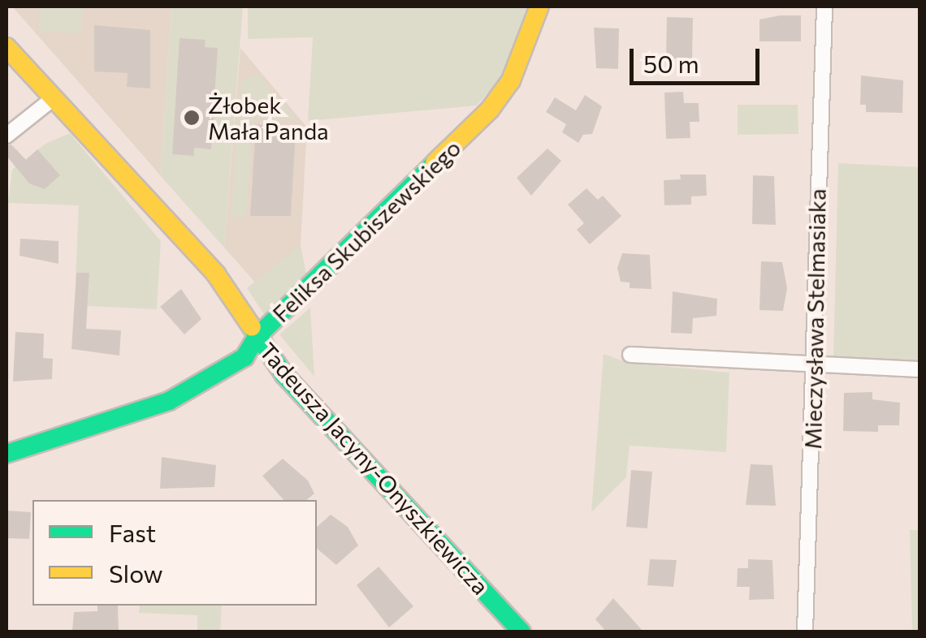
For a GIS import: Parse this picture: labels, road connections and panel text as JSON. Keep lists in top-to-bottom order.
{
  "streets": {
    "street": ["Feliksa Skubiszewskiego", "Mieczysława Stelmasiaka", "Tadeusza Jacyny-Onyszkiewicza"]
  },
  "crossings": [
    ["Feliksa Skubiszewskiego", "Tadeusza Jacyny-Onyszkiewicza"]
  ],
  "places": ["Żłobek Mała Panda"],
  "legend": ["Fast", "Slow"],
  "scale_bar": "50 m"
}
